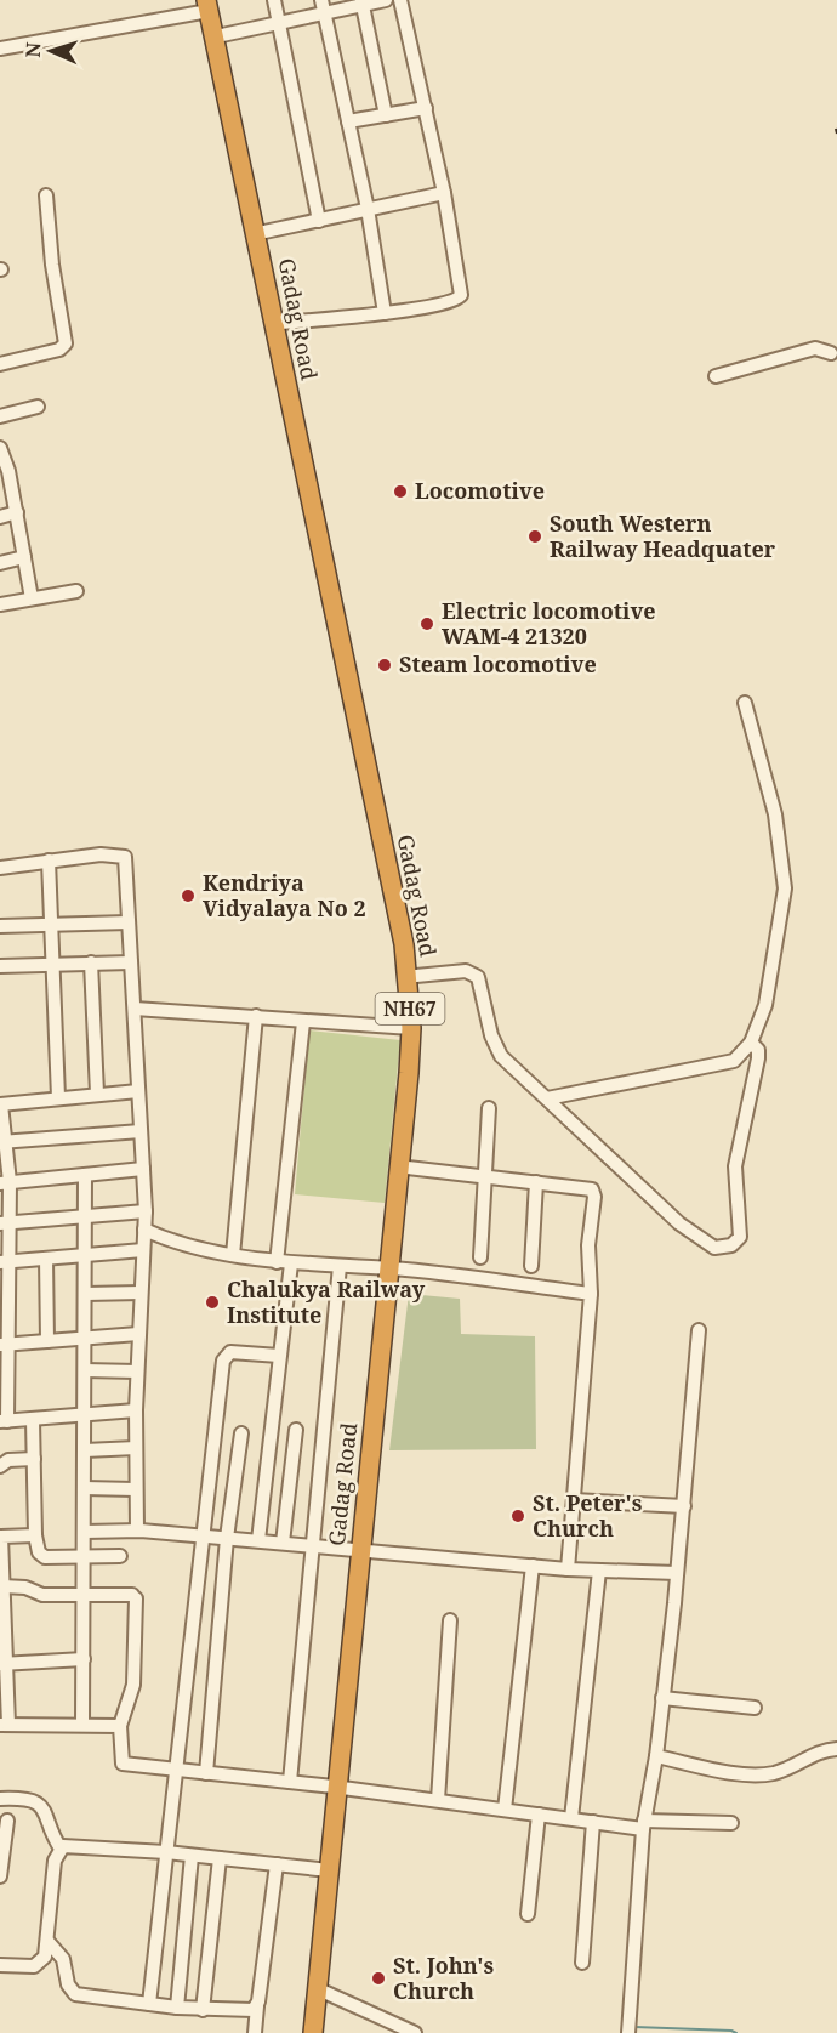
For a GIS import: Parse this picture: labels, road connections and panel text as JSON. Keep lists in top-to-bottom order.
{
  "streets": {
    "highway": ["Gadag Road", "NH67"]
  },
  "places": [
    "Locomotive",
    "South Western Railway Headquater",
    "Electric locomotive WAM-4 21320",
    "Steam locomotive",
    "Kendriya Vidyalaya No 2",
    "Chalukya Railway Institute",
    "St. Peter's Church",
    "St. John's Church"
  ],
  "north": "left"
}
